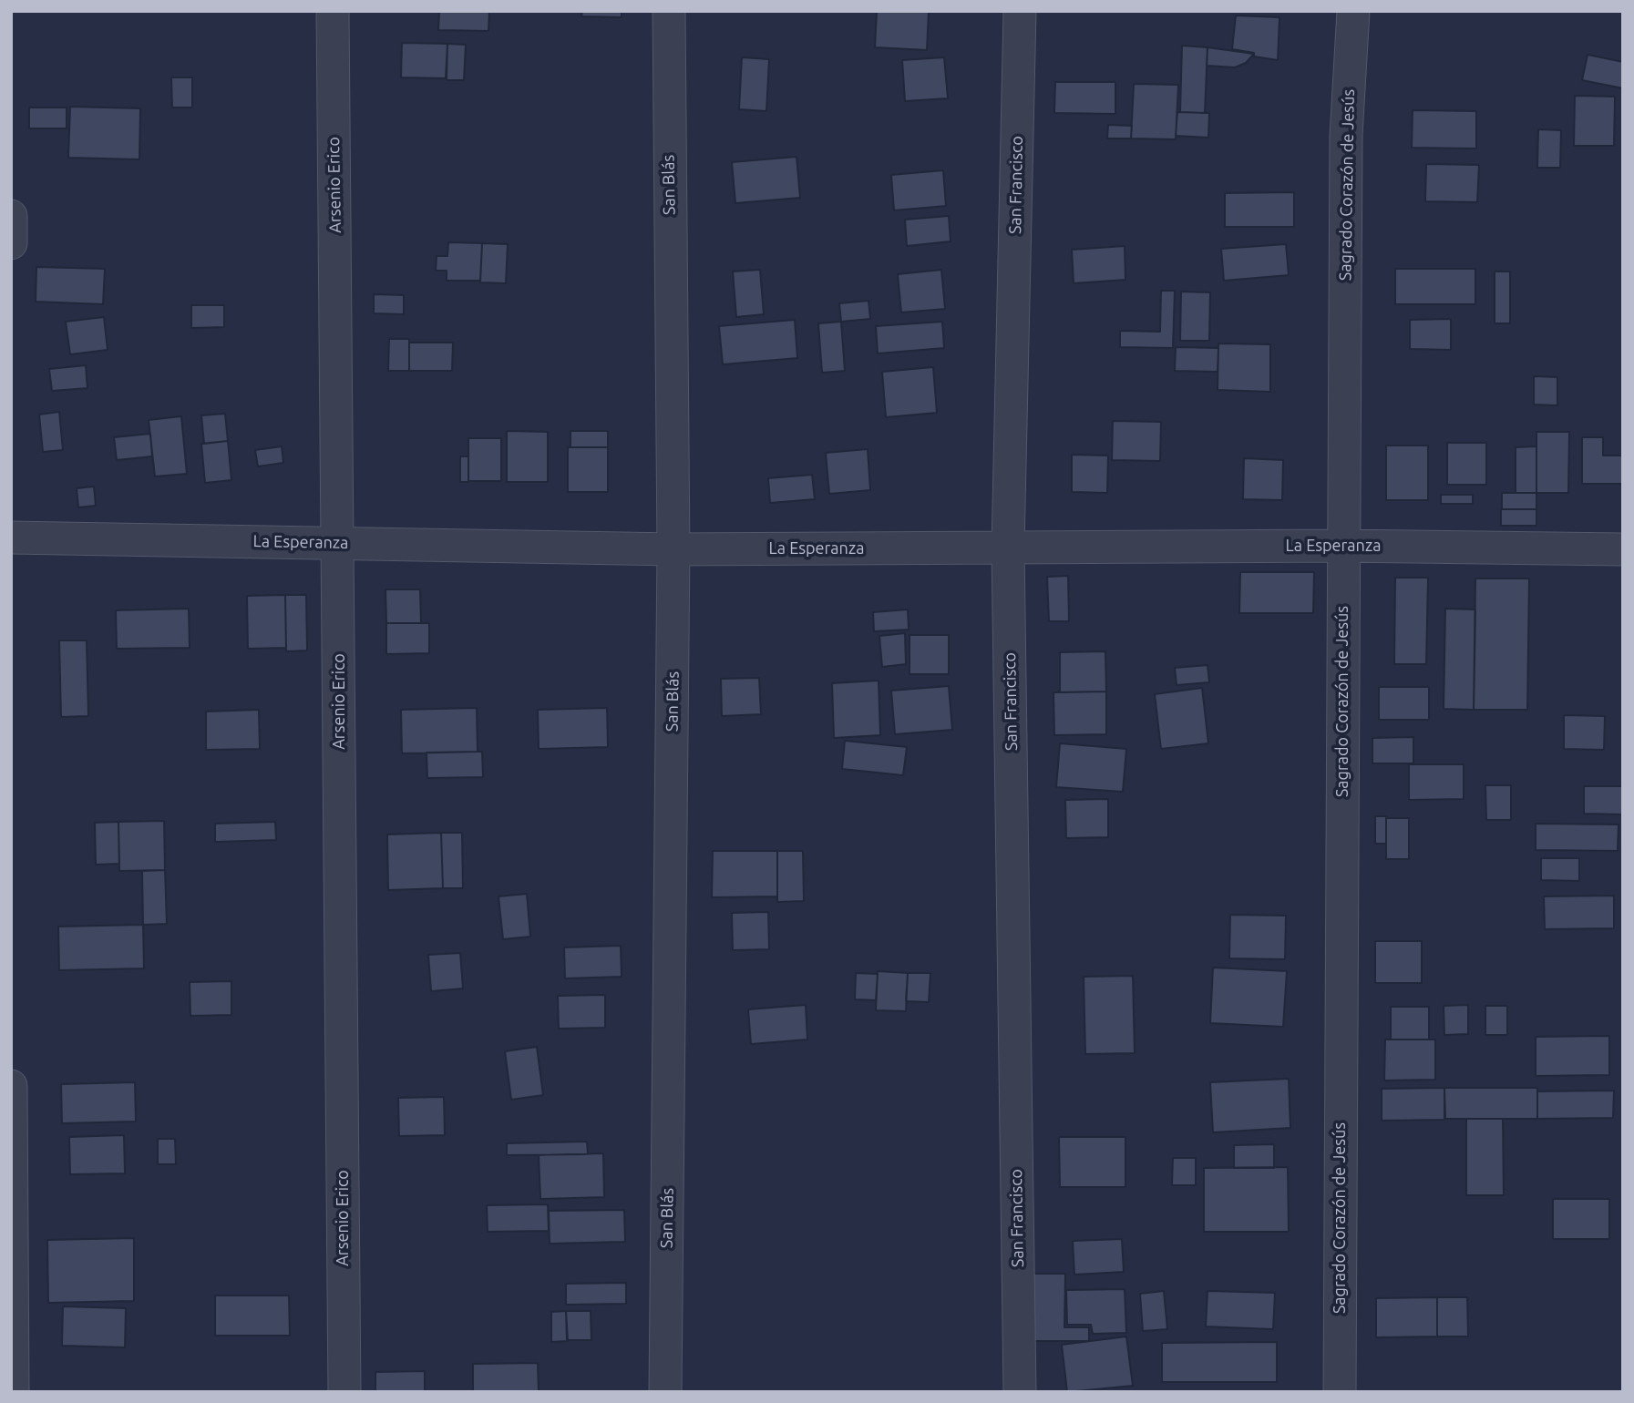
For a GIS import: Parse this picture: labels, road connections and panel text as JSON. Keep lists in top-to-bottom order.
{
  "streets": {
    "street": [
      "Arsenio Erico",
      "San Blás",
      "San Francisco",
      "Sagrado Corazón de Jesús",
      "La Esperanza"
    ]
  },
  "crossings": [
    ["Arsenio Erico", "La Esperanza"],
    ["San Blás", "La Esperanza"],
    ["San Francisco", "La Esperanza"],
    ["Sagrado Corazón de Jesús", "La Esperanza"]
  ]
}
